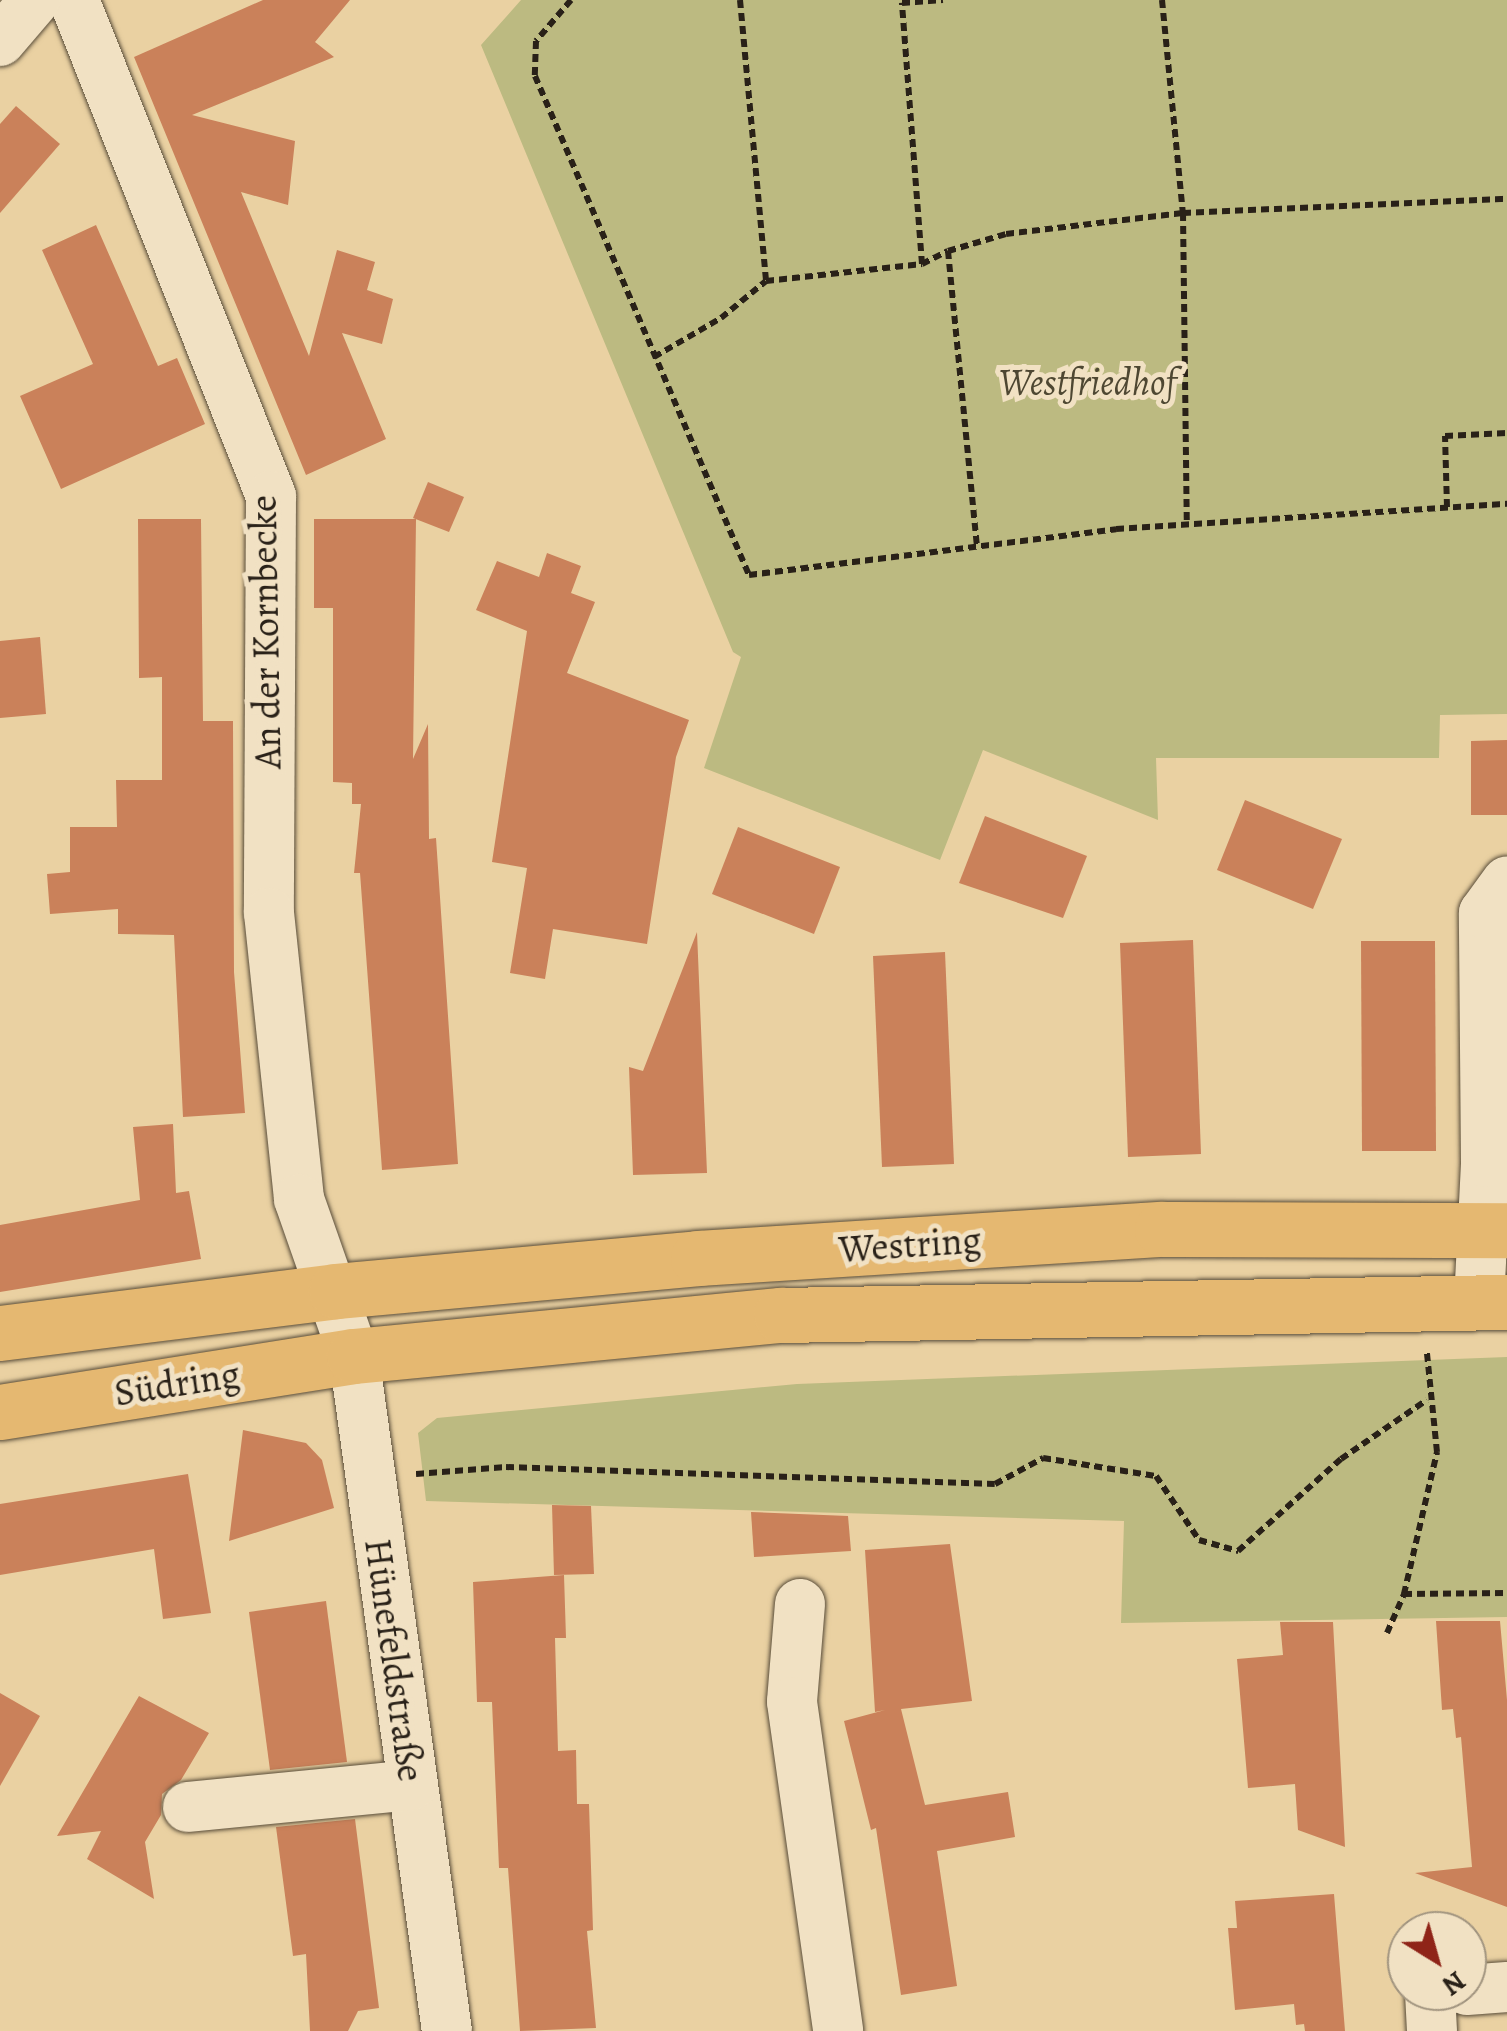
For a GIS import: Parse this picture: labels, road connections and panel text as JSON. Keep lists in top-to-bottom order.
{
  "streets": {
    "main road": ["Westring", "Südring"],
    "street": ["An der Kornbecke", "Hünefeldstraße"]
  },
  "crossings": [
    ["An der Kornbecke", "Westring"],
    ["An der Kornbecke", "Südring"],
    ["An der Kornbecke", "Hünefeldstraße"],
    ["Westring", "Südring"],
    ["Westring", "Hünefeldstraße"],
    ["Südring", "Hünefeldstraße"]
  ],
  "parks": ["Westfriedhof"],
  "north": "bottom right"
}
